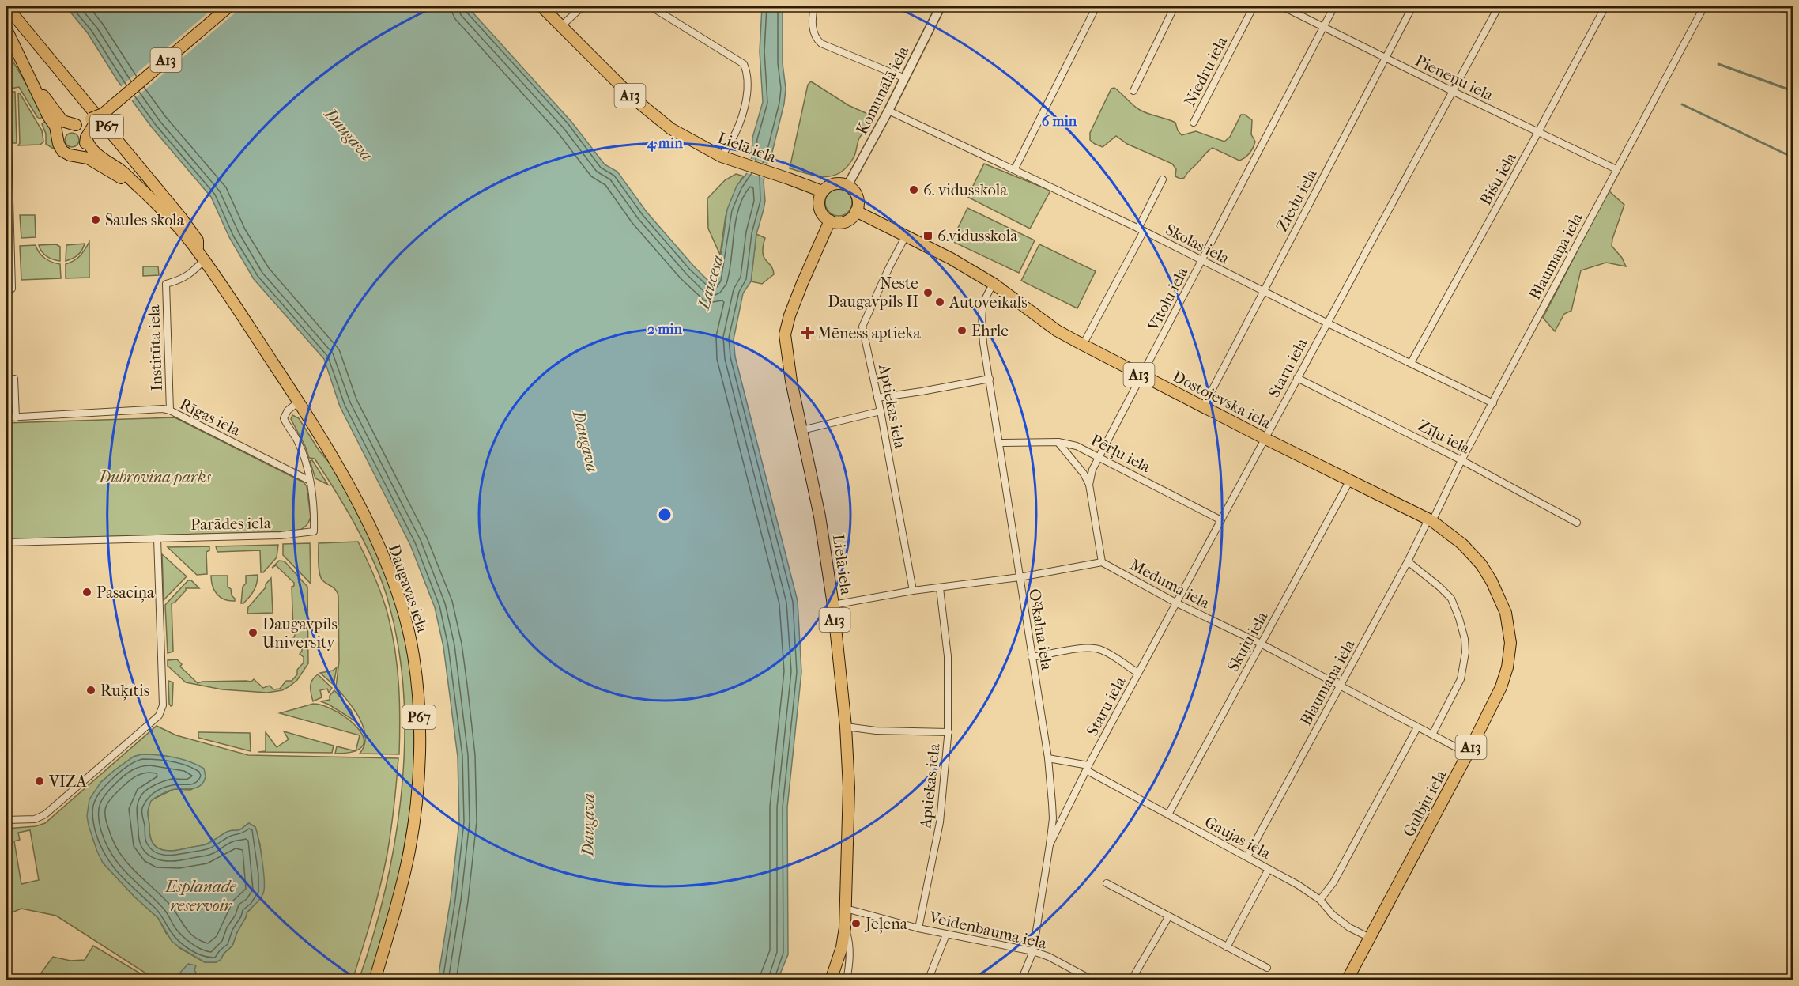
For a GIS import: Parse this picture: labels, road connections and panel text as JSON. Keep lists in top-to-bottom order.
{
  "streets": {
    "main road": [
      "A13",
      "P67",
      "Lielā iela",
      "Dostojevska iela",
      "Daugavas iela",
      "Gulbju iela"
    ],
    "street": [
      "Niedru iela",
      "Pieneņu iela",
      "Komunālā iela",
      "Bišu iela",
      "Ziedu iela",
      "Skolas iela",
      "Blaumaņa iela",
      "Vītolu iela",
      "Institūta iela",
      "Staru iela",
      "Aptiekas iela",
      "Rīgas iela",
      "Zīļu iela",
      "Pērļu iela",
      "Parādes iela",
      "Meduma iela",
      "Oškalna iela",
      "Skuju iela",
      "Gaujas iela",
      "Veidenbauma iela"
    ]
  },
  "crossings": [
    ["Pieneņu iela", "Bišu iela"],
    ["Pieneņu iela", "Ziedu iela"],
    ["Pieneņu iela", "Blaumaņa iela"],
    ["Pieneņu iela", "Vītolu iela"],
    ["Pieneņu iela", "Staru iela"],
    ["Komunālā iela", "Lielā iela"],
    ["Komunālā iela", "Skolas iela"],
    ["Komunālā iela", "Dostojevska iela"],
    ["Lielā iela", "Dostojevska iela"],
    ["Lielā iela", "Veidenbauma iela"],
    ["Bišu iela", "Skolas iela"],
    ["Ziedu iela", "Skolas iela"],
    ["Ziedu iela", "Dostojevska iela"],
    ["Skolas iela", "Blaumaņa iela"],
    ["Skolas iela", "Vītolu iela"],
    ["Skolas iela", "Staru iela"],
    ["Blaumaņa iela", "Dostojevska iela"],
    ["Blaumaņa iela", "Zīļu iela"],
    ["Blaumaņa iela", "Meduma iela"],
    ["Blaumaņa iela", "Gulbju iela"],
    ["Blaumaņa iela", "Gaujas iela"],
    ["Vītolu iela", "Dostojevska iela"],
    ["Vītolu iela", "Pērļu iela"],
    ["Vītolu iela", "Meduma iela"],
    ["Institūta iela", "Rīgas iela"],
    ["Institūta iela", "Daugavas iela"],
    ["Staru iela", "Dostojevska iela"],
    ["Staru iela", "Zīļu iela"],
    ["Staru iela", "Pērļu iela"],
    ["Staru iela", "Meduma iela"],
    ["Staru iela", "Oškalna iela"],
    ["Staru iela", "Gaujas iela"],
    ["Dostojevska iela", "Aptiekas iela"],
    ["Dostojevska iela", "Oškalna iela"],
    ["Dostojevska iela", "Skuju iela"],
    ["Dostojevska iela", "Gulbju iela"],
    ["Aptiekas iela", "Veidenbauma iela"],
    ["Rīgas iela", "Parādes iela"],
    ["Pērļu iela", "Oškalna iela"],
    ["Parādes iela", "Daugavas iela"],
    ["Meduma iela", "Skuju iela"],
    ["Meduma iela", "Gulbju iela"],
    ["Oškalna iela", "Gaujas iela"],
    ["Oškalna iela", "Veidenbauma iela"],
    ["Skuju iela", "Gaujas iela"],
    ["Gulbju iela", "Gaujas iela"]
  ],
  "water": ["Daugava", "Laucesa", "Esplanade reservoir"],
  "parks": ["Dubrovina parks"],
  "places": {
    "other": [
      "6. vidusskola",
      "Saules skola",
      "Neste Daugavpils II",
      "Autoveikals",
      "Ehrle",
      "Pasaciņa",
      "Daugavpils University",
      "Rūķītis",
      "VIZA",
      "Jeļena"
    ],
    "transit": ["6.vidusskola"],
    "health": ["Mēness aptieka"]
  },
  "rings": ["6 min", "4 min", "2 min"]
}
